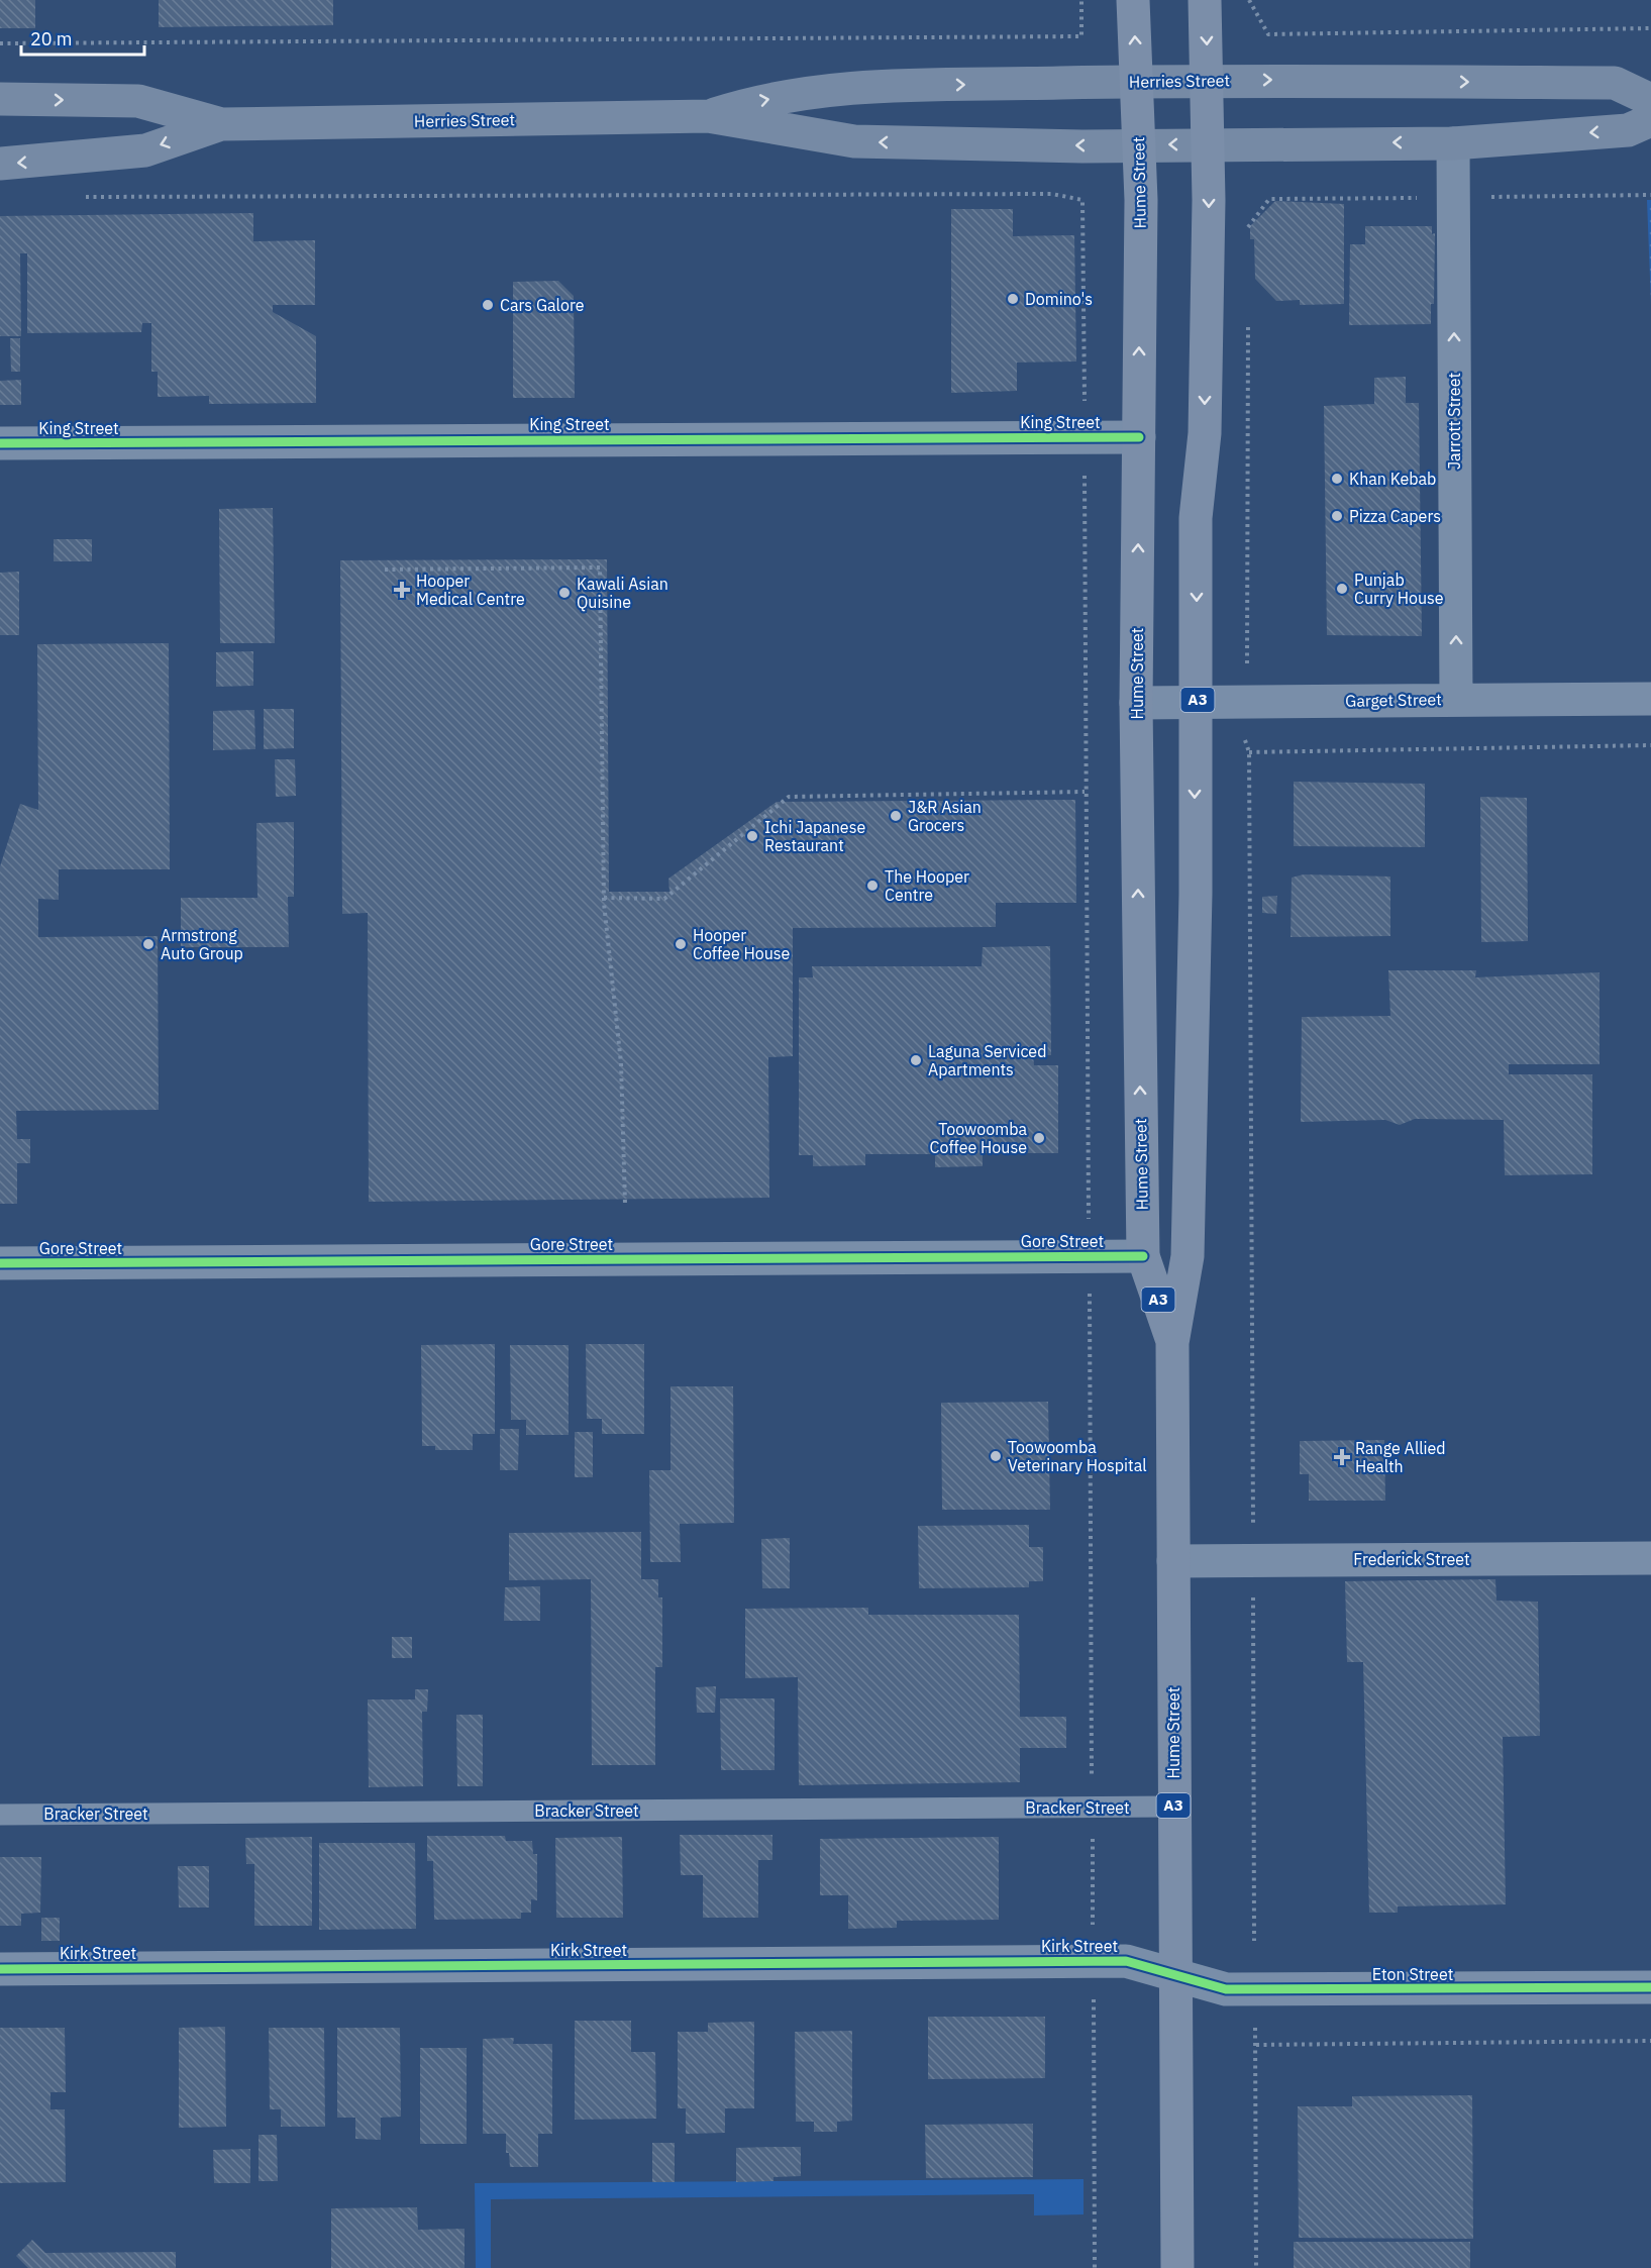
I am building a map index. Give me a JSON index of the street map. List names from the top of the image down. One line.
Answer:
{"streets":{"highway":["Hume Street","A3"],"main road":["Herries Street"],"street":["Jarrott Street","King Street","Garget Street","Gore Street","Frederick Street","Kirk Street","Eton Street"],"lane":["Bracker Street"]},"crossings":[["Herries Street","Hume Street"],["Herries Street","Jarrott Street"],["Hume Street","King Street"],["Hume Street","Garget Street"],["Hume Street","Gore Street"],["Hume Street","Frederick Street"],["Hume Street","Bracker Street"],["Hume Street","Kirk Street"],["Hume Street","Eton Street"],["Jarrott Street","Garget Street"],["Kirk Street","Eton Street"]],"one_way":["Jarrott Street"],"places":{"other":["Domino's","Cars Galore","Khan Kebab","Pizza Capers","Punjab Curry House","Kawali Asian Quisine","J&R Asian Grocers","Ichi Japanese Restaurant","The Hooper Centre","Armstrong Auto Group","Hooper Coffee House","Laguna Serviced Apartments","Toowoomba Coffee House","Toowoomba Veterinary Hospital"],"health":["Hooper Medical Centre","Range Allied Health"]},"scale_bar":"20 m"}
